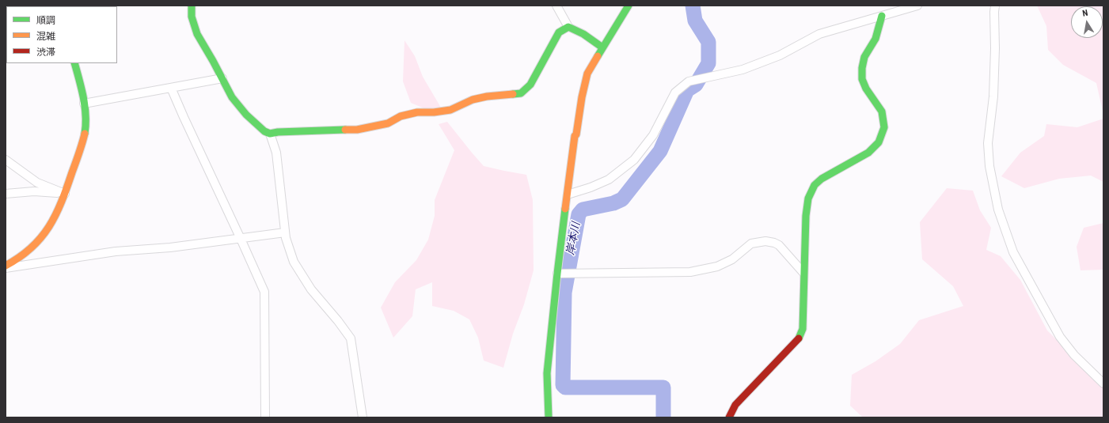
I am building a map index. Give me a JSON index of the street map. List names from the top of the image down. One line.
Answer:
{"water":["岸本川"],"legend":["順調","混雑","渋滞"],"north":"top"}
